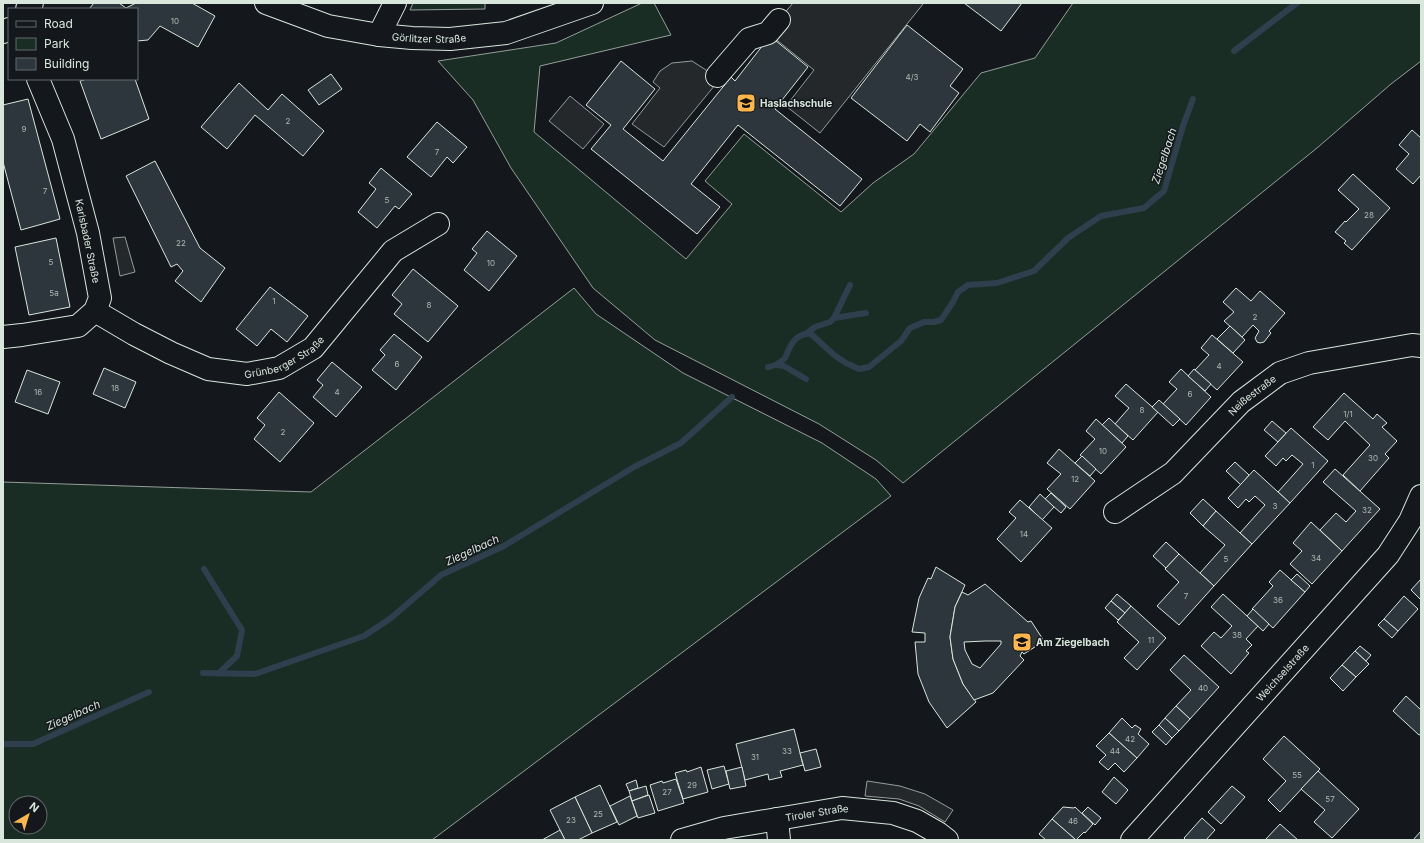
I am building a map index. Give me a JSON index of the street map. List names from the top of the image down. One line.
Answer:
{"streets":{"street":["Görlitzer Straße","Karlsbader Straße","Grünberger Straße","Neißestraße","Weichselstraße","Tiroler Straße"]},"crossings":[["Karlsbader Straße","Grünberger Straße"]],"water":["Ziegelbach"],"places":{"school or university":["Haslachschule","Am Ziegelbach"]},"house_numbers":["10","4/3","2","9","7","7","5","28","22","5","10","5a","1","8","2","6","4","18","16","4","6","8","1/1","2","10","30","1","12","3","32","14","34","5","7","36","38","11","40","42","33","44","31","55","29","27","57","25","23","46"],"legend":["Road","Park","Building"],"north":"top right"}
